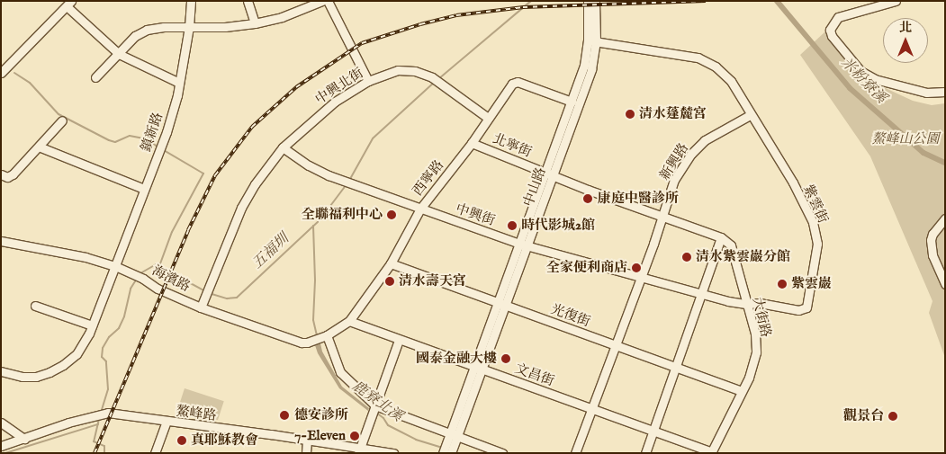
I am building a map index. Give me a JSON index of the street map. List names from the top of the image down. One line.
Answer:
{"streets":{"street":["中興北街","鎮新路","北寧街","新興路","西寧路","中山路","紫雲街","中興街","海濱路","光復街","大街路","文昌街","鰲峰路"]},"crossings":[["中興北街","西寧路"],["中興北街","中興街"],["中興北街","海濱路"],["鎮新路","海濱路"],["北寧街","新興路"],["北寧街","西寧路"],["北寧街","中山路"],["北寧街","大街路"],["新興路","紫雲街"],["新興路","中興街"],["新興路","光復街"],["新興路","文昌街"],["西寧路","中山路"],["西寧路","中興街"],["西寧路","海濱路"],["西寧路","光復街"],["西寧路","文昌街"],["中山路","中興街"],["中山路","光復街"],["中山路","文昌街"],["紫雲街","中興街"],["紫雲街","大街路"],["中興街","大街路"],["光復街","大街路"],["大街路","文昌街"]],"water":["米粉寮溪","五福圳","鹿寮北溪"],"parks":["鰲峰山公園"],"places":["清水蓬麓宮","康庭中醫診所","全聯福利中心","時代影城2館","清水紫雲巖分館","全家便利商店","清水壽天宮","紫雲巖","國泰金融大樓","德安診所","觀景台","7-Eleven","真耶穌教會"],"north":"top"}
